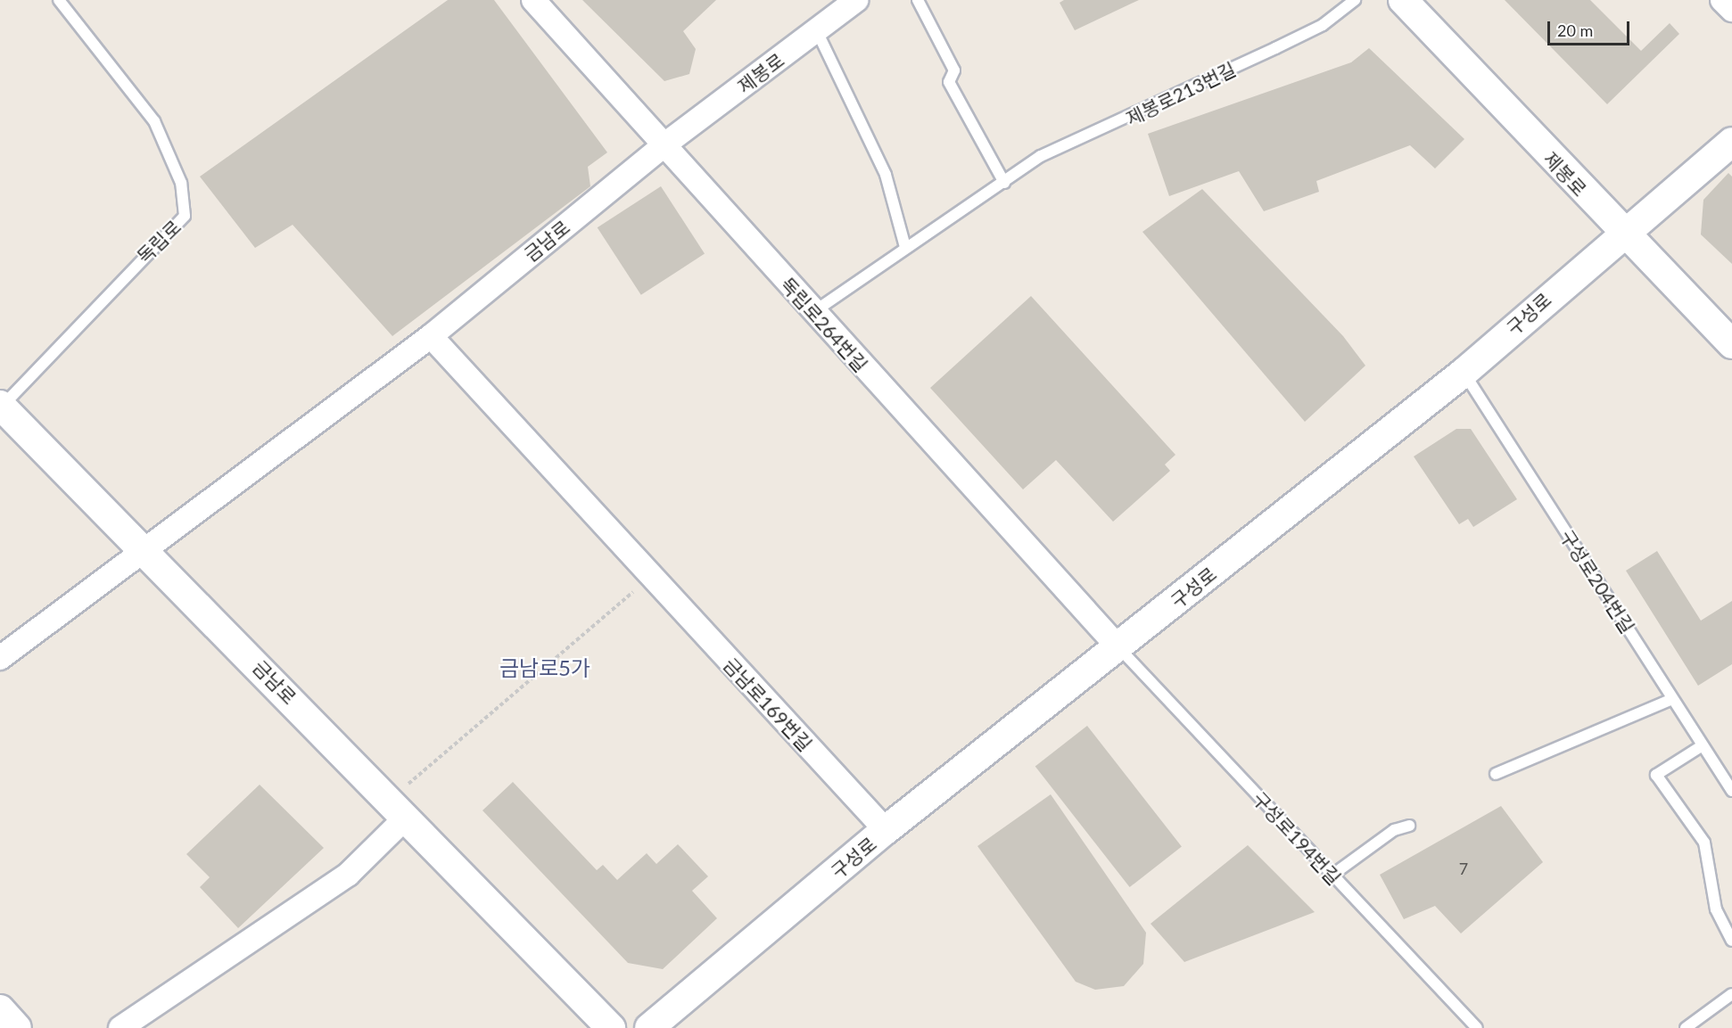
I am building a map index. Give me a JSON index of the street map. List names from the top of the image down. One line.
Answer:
{"streets":{"street":["제봉로","금남로","구성로","독립로264번길","금남로169번길"],"lane":["제봉로213번길","독립로","구성로204번길","구성로194번길"]},"crossings":[["제봉로","금남로"],["제봉로","구성로"],["제봉로","독립로264번길"],["제봉로213번길","독립로264번길"],["금남로","독립로"],["금남로","독립로264번길"],["구성로","독립로264번길"],["구성로","구성로204번길"],["구성로","금남로169번길"],["구성로","구성로194번길"],["독립로264번길","구성로194번길"]],"districts":["금남로5가"],"house_numbers":["7"],"scale_bar":"20 m"}
